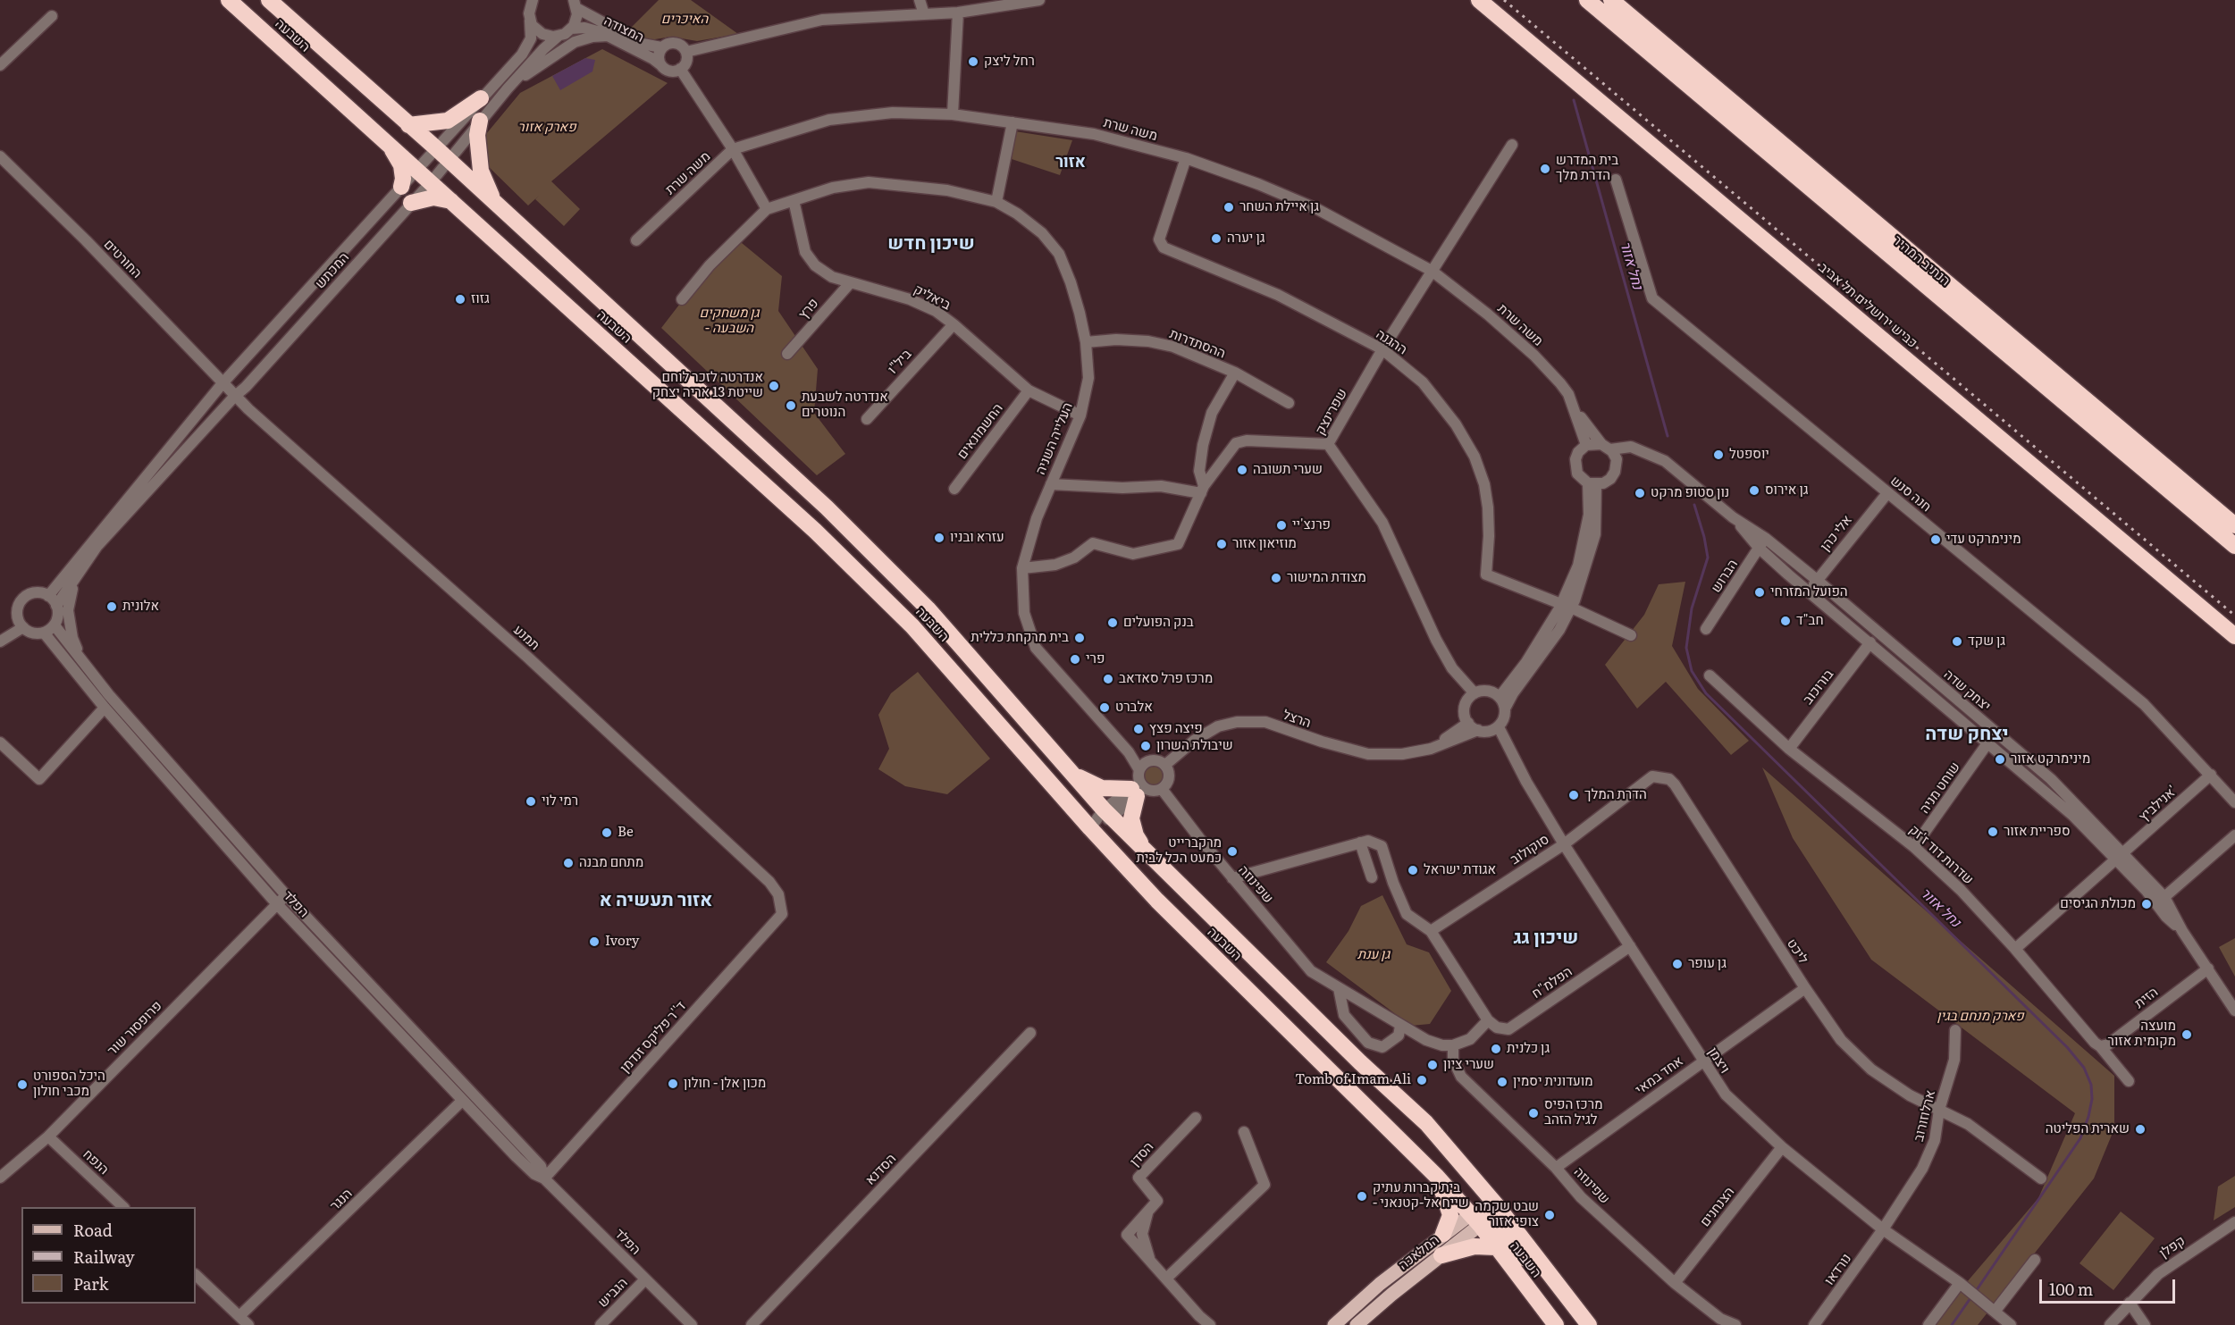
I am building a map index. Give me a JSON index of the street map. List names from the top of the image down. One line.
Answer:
{"streets":{"highway":["השבעה","הנתיב המהיר","כביש ירושלים תל אביב"],"main road":["המלאכה"],"street":["המצודה","משה שרת","החורטים","המכתש","ביאליק","פרץ","ההגנה","ההסתדרות","ביל\"ו","שפרינצק","החשמונאים","העלייה השניה","חנה סנש","אלי כהן","הברוש","תמנע","בורוכוב","יצחק שדה","הרצל","שוחט מניה","אנילביץ'","סוקולוב","שדרות דוד ז'זק","שפינוזה","הפלד","ליכט","הפלמ\"ח","הזית","פרופסור שור","ד''ר פליקס זנדמן","ויצמן","אחד במאי","ארלוזורוב","הסדן","הנפח","הסדנא","הנגר","הצנחנים","קפלן","נורדאו","הגביש"]},"crossings":[["השבעה","המכתש"],["השבעה","המלאכה"],["משה שרת","ההגנה"],["משה שרת","שפרינצק"],["משה שרת","יצחק שדה"],["החורטים","המכתש"],["המכתש","תמנע"],["המכתש","הפלד"],["ביאליק","פרץ"],["ביאליק","ביל\"ו"],["ביאליק","החשמונאים"],["ביאליק","העלייה השניה"],["ההגנה","שפרינצק"],["ההסתדרות","שפרינצק"],["ההסתדרות","העלייה השניה"],["שפרינצק","הרצל"],["שפרינצק","ויצמן"],["העלייה השניה","הרצל"],["העלייה השניה","שפינוזה"],["חנה סנש","אלי כהן"],["חנה סנש","אנילביץ'"],["אלי כהן","יצחק שדה"],["הברוש","יצחק שדה"],["תמנע","ד''ר פליקס זנדמן"],["בורוכוב","יצחק שדה"],["בורוכוב","שדרות דוד ז'זק"],["יצחק שדה","שוחט מניה"],["יצחק שדה","אנילביץ'"],["יצחק שדה","הזית"],["הרצל","שפינוזה"],["הרצל","ויצמן"],["שוחט מניה","שדרות דוד ז'זק"],["סוקולוב","ליכט"],["סוקולוב","ויצמן"],["שדרות דוד ז'זק","הזית"],["שפינוזה","אחד במאי"],["שפינוזה","הצנחנים"],["הפלד","פרופסור שור"],["הפלד","ד''ר פליקס זנדמן"],["הפלד","הנגר"],["הפלד","הגביש"],["ליכט","ויצמן"],["ליכט","אחד במאי"],["ליכט","ארלוזורוב"],["הפלמ\"ח","ויצמן"],["פרופסור שור","הנפח"],["ויצמן","אחד במאי"],["ויצמן","ארלוזורוב"],["ויצמן","הצנחנים"],["ויצמן","נורדאו"],["ארלוזורוב","נורדאו"]],"districts":["אזור","שיכון חדש","יצחק שדה","אזור תעשיה א","שיכון גג"],"water":["נחל אזור"],"parks":["האיכרים","פארק אזור","גן משחקים - השבעה","גן ענת","פארק מנחם בגין"],"places":["רחל ליצק","בית המדרש הדרת מלך","גן איילת השחר","גן יערה","גזוז","אנדרטה לזכר לוחם שייטת 13 אריה יצחק","אנדרטה לשבעת הנוטרים","יוספטל","שערי תשובה","גן אירוס","נון סטופ מרקט","פרנצ'יי","עזרא ובניו","מינימרקט עדי","מוזיאון אזור","מצודת המישור","הפועל המזרחי","אלונית","חב\"ד","בנק הפועלים","בית מרקחת כללית","גן שקד","פרי","מרכז פרל סאדאב","אלברט","פיצה פצץ","שיבולת השרון","מינימרקט אזור","הדרת המלך","רמי לוי","ספריית אזור","Be","מרקברייט כמעט הכל לבית","מתחם מבנה","אגודת ישראל","מכולת הגיסים","Ivory","גן עופר","מועצה מקומית אזור","גן כלנית","שערי ציון","Tomb of Imam Ali","מועדונית יסמין","מכון אלן - חולון","היכל הספורט מכבי חולון","מרכז הפיס לגיל הזהב","שארית הפליטה","בית קברות עתיק - שייח אל-קטנאני","שבט שקמה צופי אזור"],"legend":["Road","Railway","Park"],"scale_bar":"100 m"}
